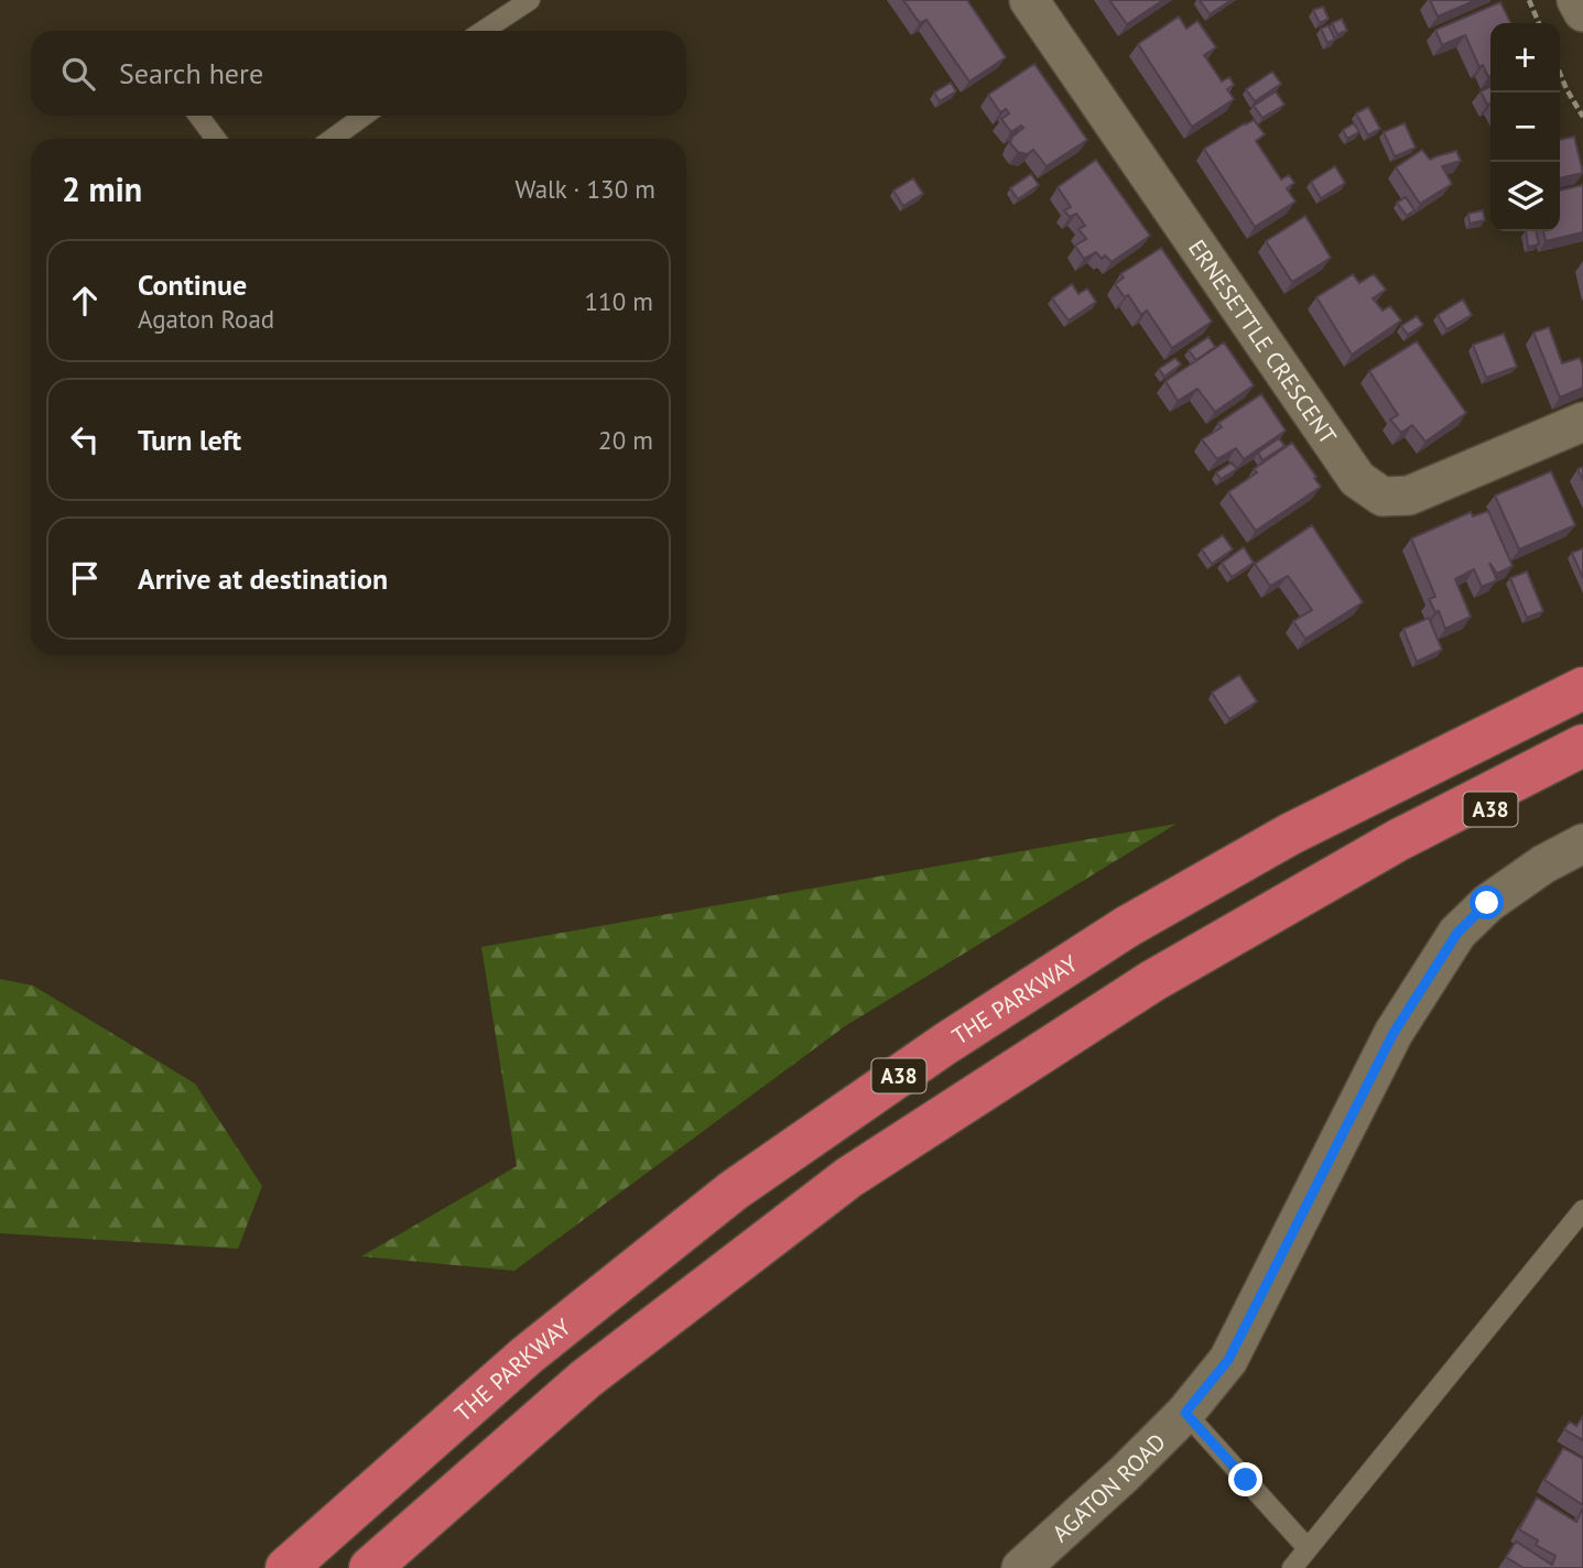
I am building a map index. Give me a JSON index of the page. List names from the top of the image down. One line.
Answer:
{"streets":{"highway":["A38","THE PARKWAY"],"street":["ERNESETTLE CRESCENT","AGATON ROAD"]},"page":{"map_buttons":["+","−"],"search":"Search here","heading":["2 min","Walk · 130 m"],"list":[["Continue","Agaton Road","110 m"],["Turn left","20 m"],"Arrive at destination"]}}
